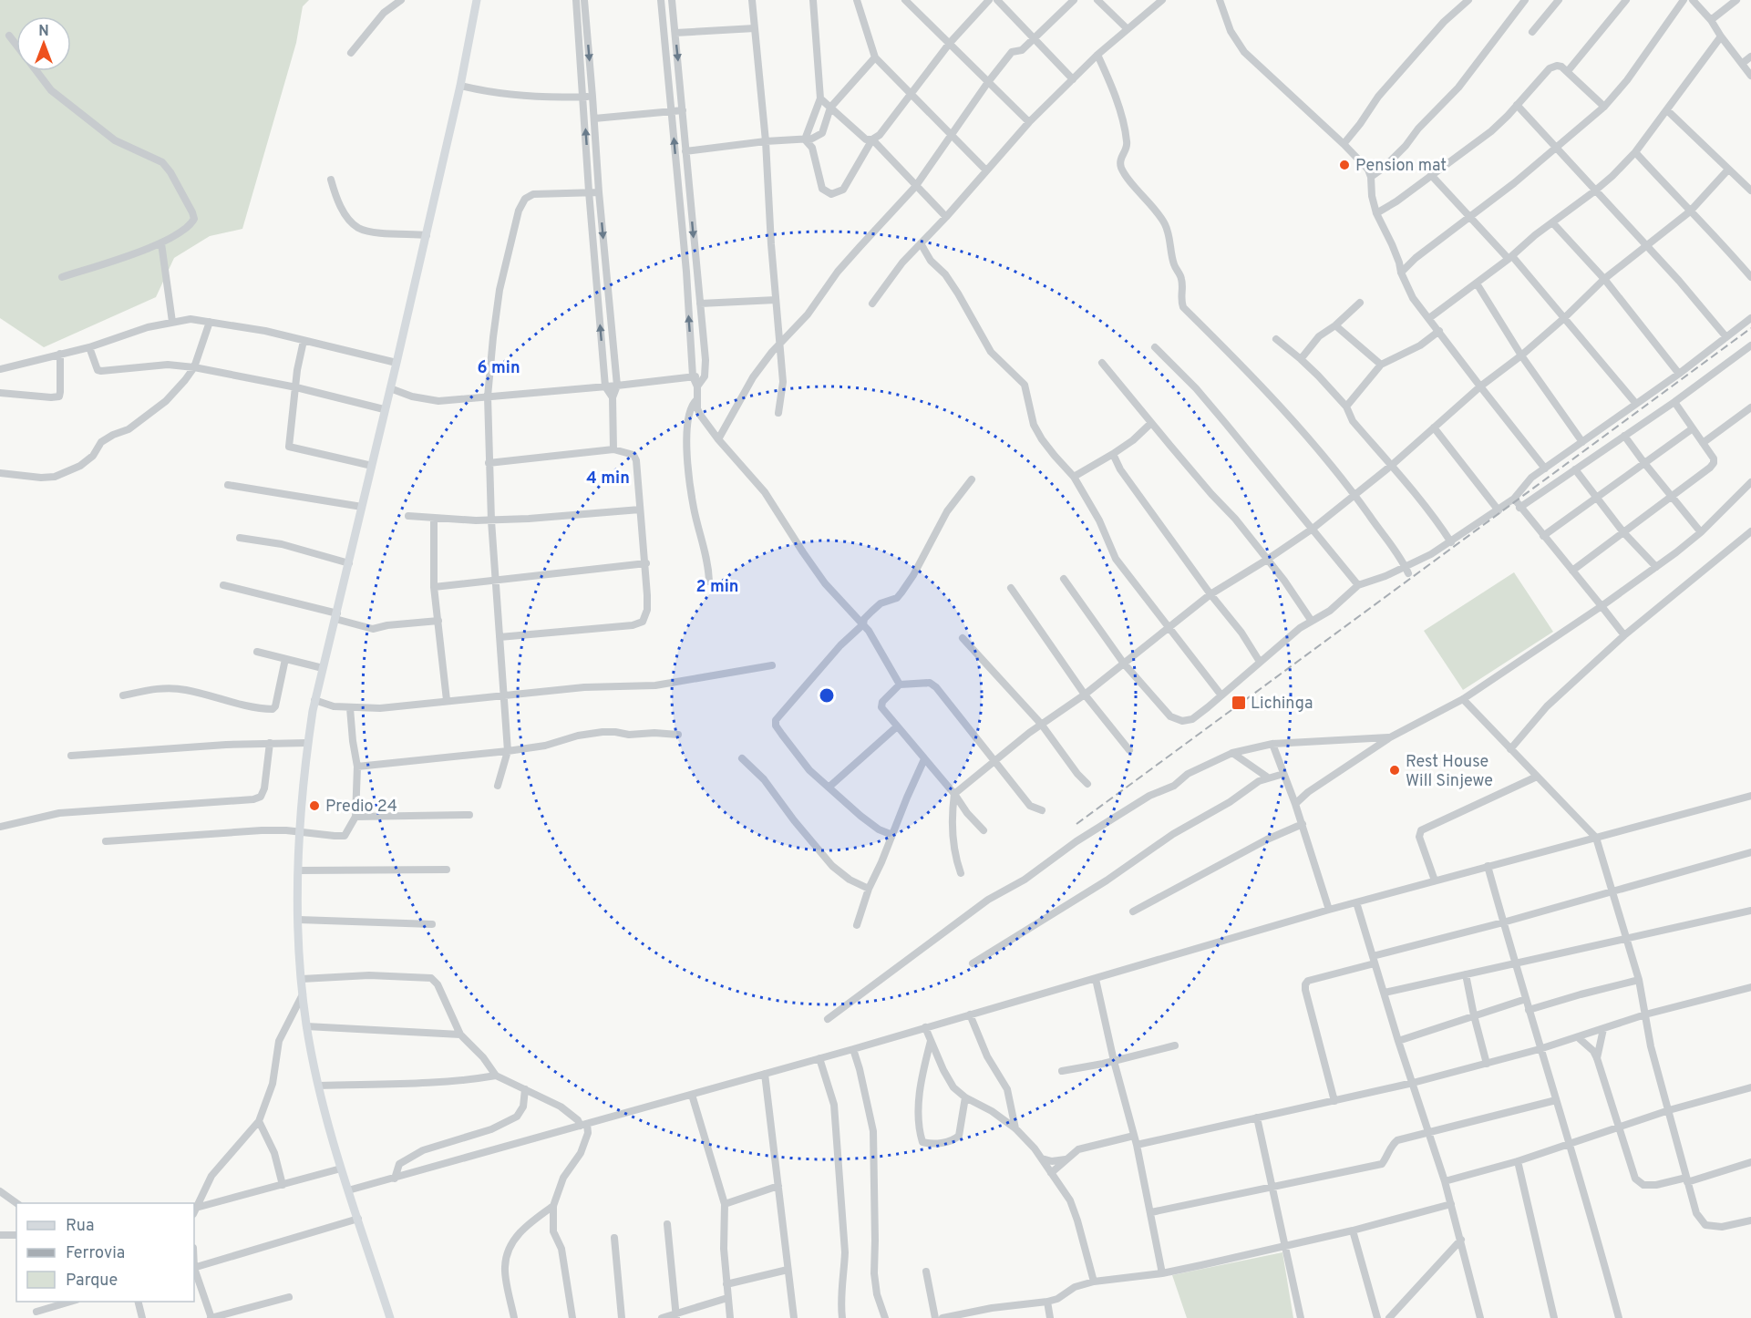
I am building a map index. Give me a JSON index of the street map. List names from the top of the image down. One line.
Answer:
{"places":{"other":["Pension mat","Rest House Will Sinjewe","Predio 24"],"transit":["Lichinga"]},"legend":["Rua","Ferrovia","Parque"],"north":"top","rings":["6 min","4 min","2 min"]}
